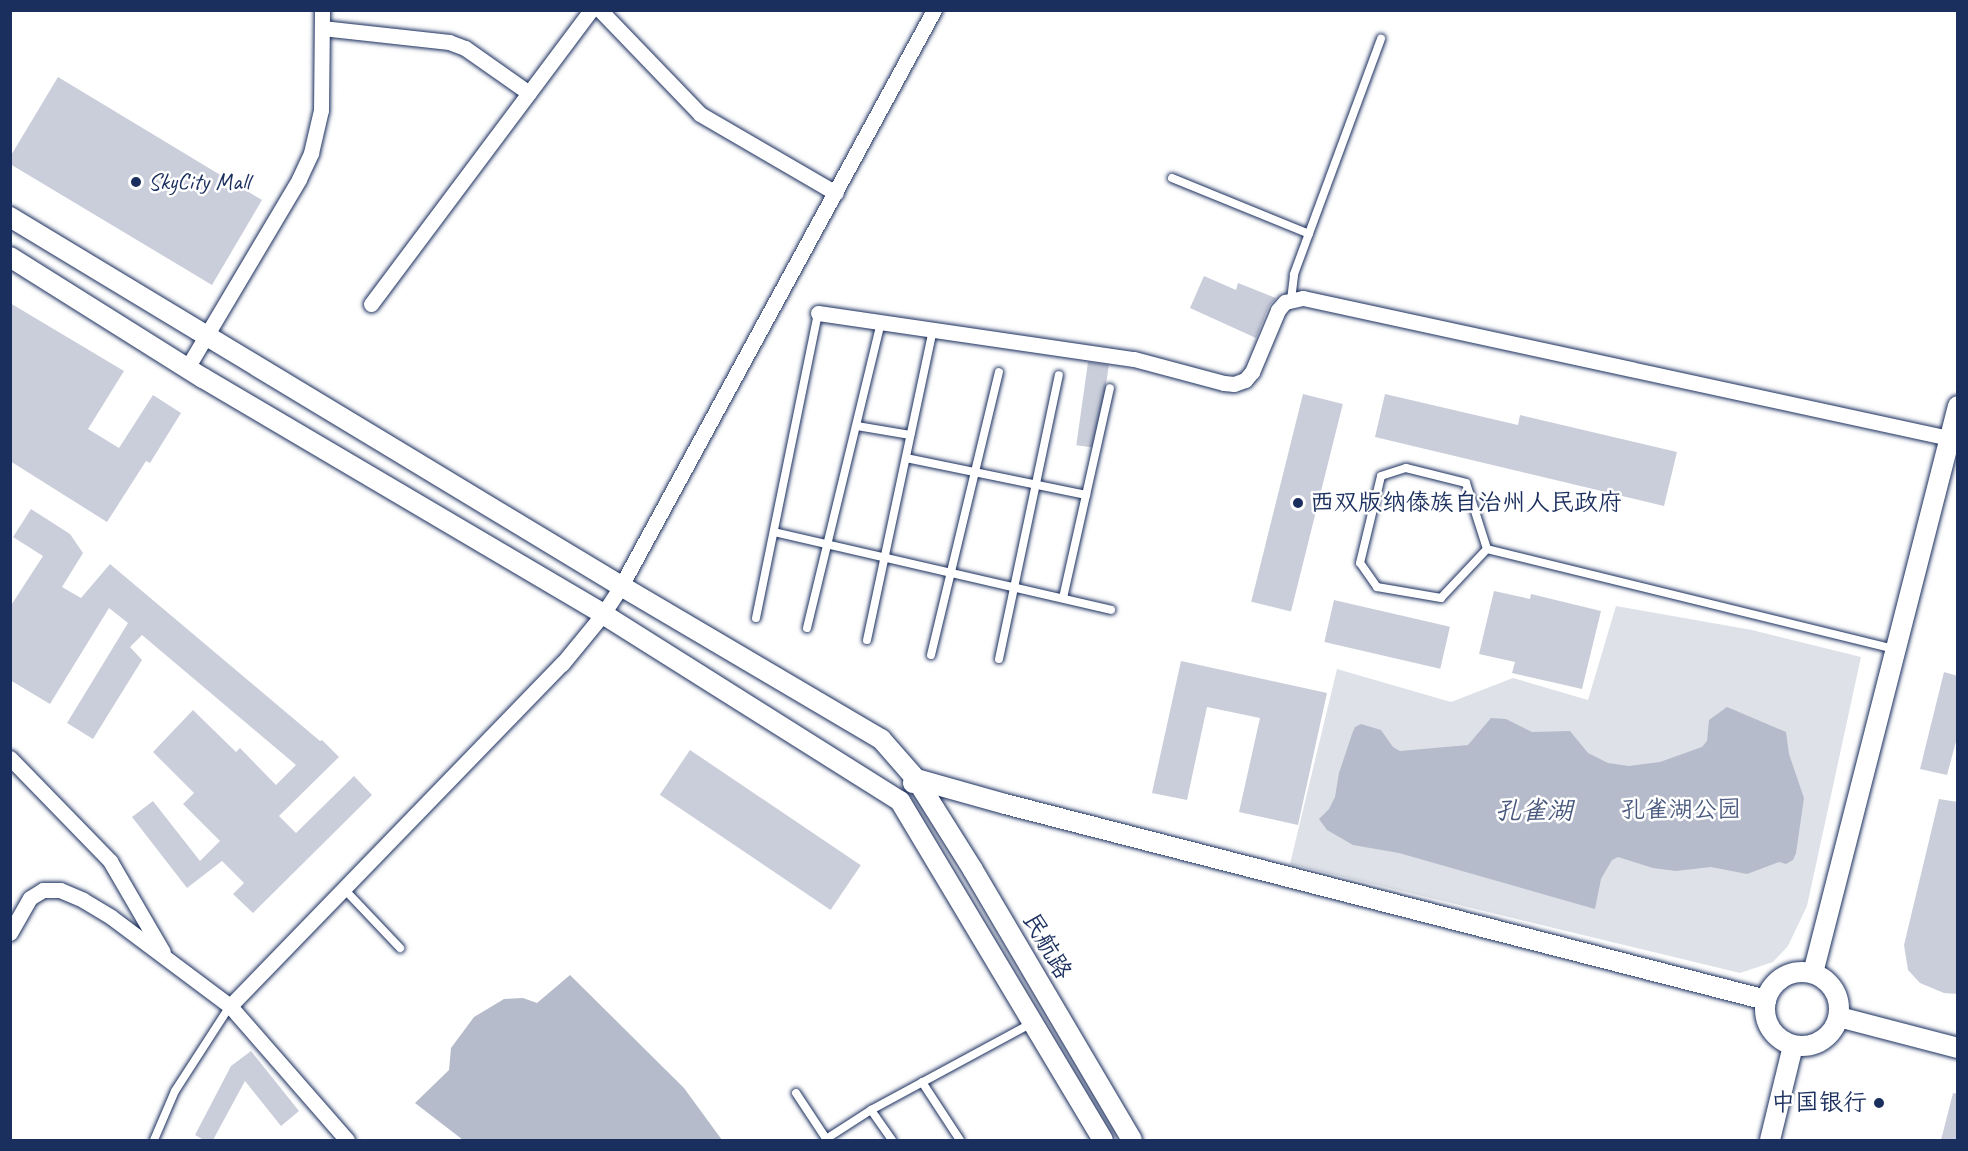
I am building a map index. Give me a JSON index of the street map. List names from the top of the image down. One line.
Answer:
{"streets":{"main road":["民航路"]},"water":["孔雀湖"],"parks":["孔雀湖公园"],"places":["SkyCity Mall","西双版纳傣族自治州人民政府","中国银行"]}
